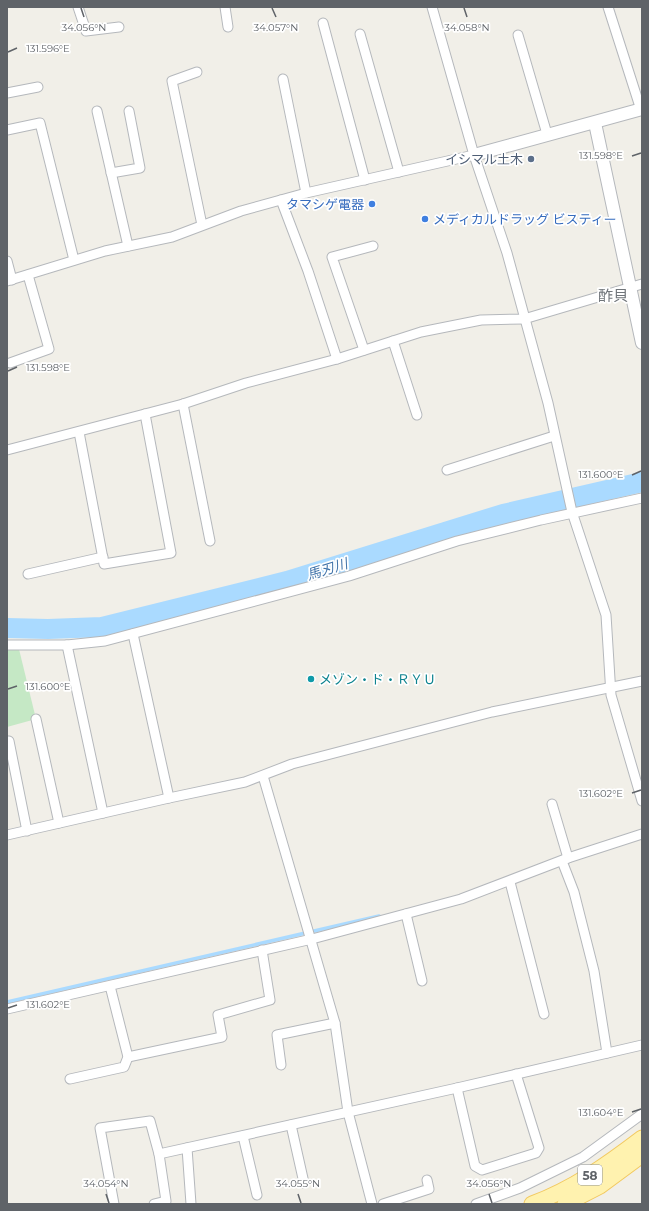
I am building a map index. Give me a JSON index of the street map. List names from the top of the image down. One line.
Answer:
{"streets":{"main road":["58"]},"districts":["酢貝"],"water":["馬刃川"],"places":["イシマル土木","タマシゲ電器","メディカルドラッグ ビスティー","メゾン・ド・ＲＹＵ"],"coordinates":["34.058°N","34.056°N","34.057°N","131.596°E","131.598°E","131.600°E","131.602°E","131.604°E","34.054°N","34.055°N"]}
